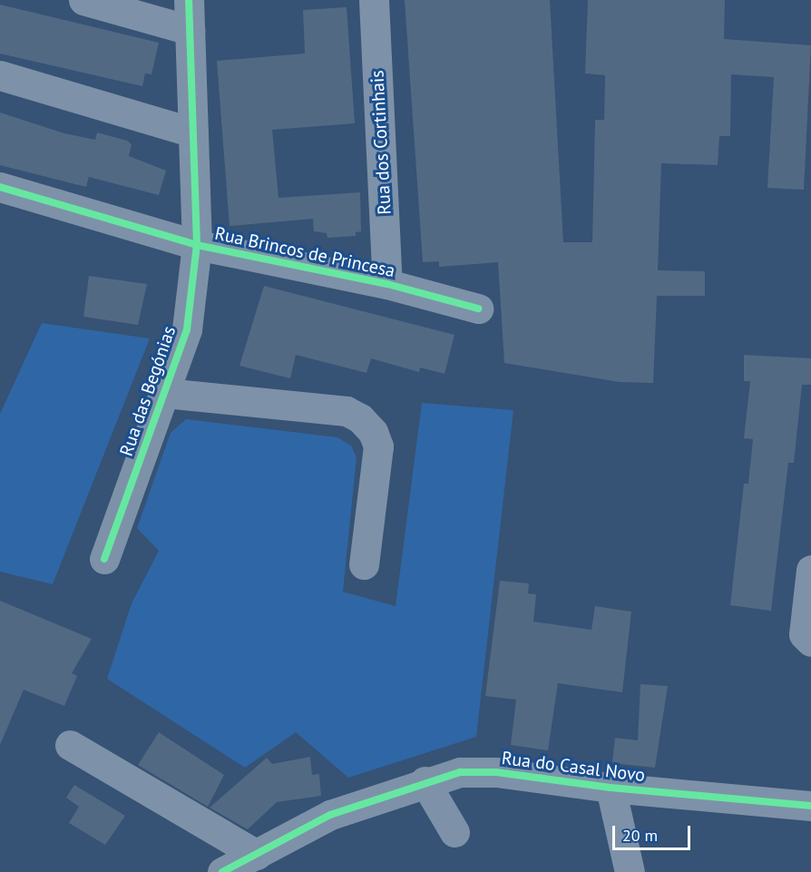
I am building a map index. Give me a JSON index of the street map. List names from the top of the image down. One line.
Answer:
{"streets":{"street":["Rua dos Cortinhais","Rua Brincos de Princesa","Rua das Begónias","Rua do Casal Novo"]},"crossings":[["Rua dos Cortinhais","Rua Brincos de Princesa"],["Rua Brincos de Princesa","Rua das Begónias"]],"scale_bar":"20 m"}
